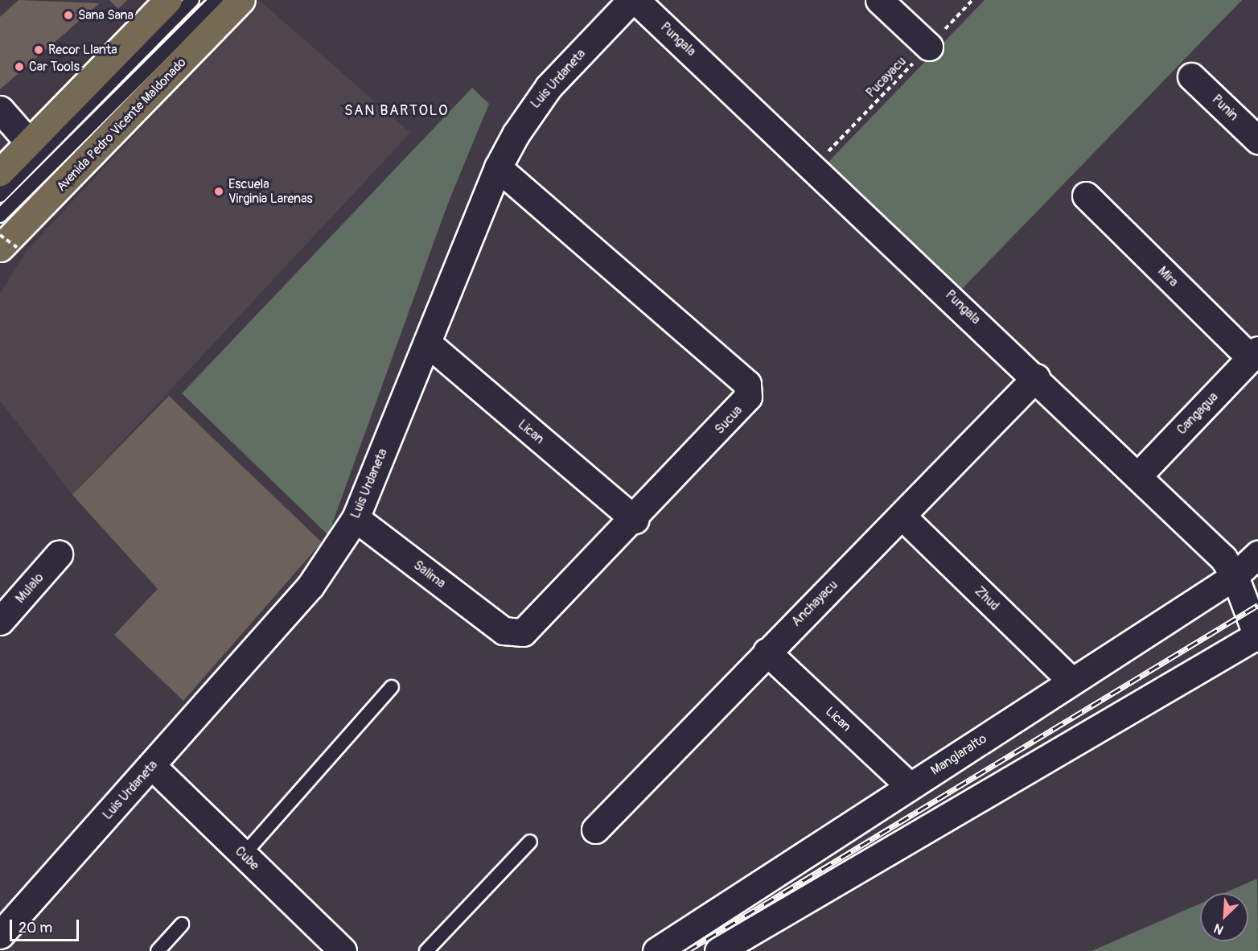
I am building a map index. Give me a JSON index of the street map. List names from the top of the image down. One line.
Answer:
{"streets":{"main road":["Avenida Pedro Vicente Maldonado"],"street":["Pungala","Luis Urdaneta","Punin","Mira","Cangagua","Sucua","Lican","Salima","Mulalo","Zhud","Anchayacu","Manglaralto","Cube"],"path":["Pucayacu"]},"crossings":[["Pungala","Pucayacu"],["Pungala","Cangagua"],["Pungala","Anchayacu"],["Pungala","Manglaralto"],["Luis Urdaneta","Sucua"],["Luis Urdaneta","Lican"],["Luis Urdaneta","Salima"],["Luis Urdaneta","Cube"],["Mira","Cangagua"],["Sucua","Lican"],["Sucua","Salima"],["Lican","Anchayacu"],["Lican","Manglaralto"],["Zhud","Anchayacu"],["Zhud","Manglaralto"]],"districts":["SAN BARTOLO"],"places":["Sana Sana","Recor Llanta","Car Tools","Escuela Virginia Larenas"],"scale_bar":"20 m","north":"bottom left"}
